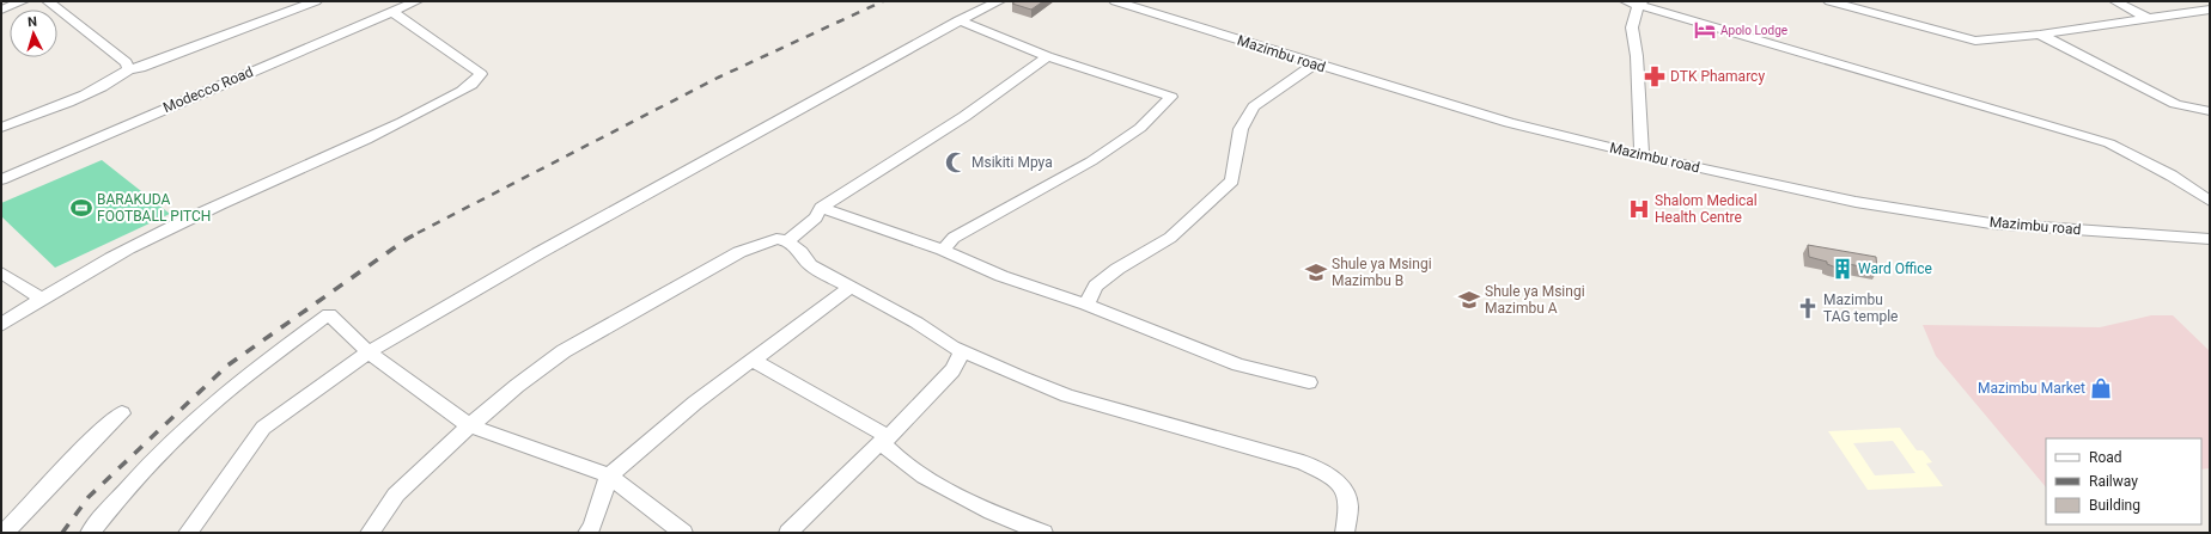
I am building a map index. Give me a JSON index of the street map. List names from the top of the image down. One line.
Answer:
{"streets":{"street":["Mazimbu road","Modecco Road"]},"places":{"hotel":["Apolo Lodge"],"pharmacy":["DTK Phamarcy"],"mosque":["Msikiti Mpya"],"sports":["BARAKUDA FOOTBALL PITCH"],"hospital":["Shalom Medical Health Centre"],"building":["Ward Office"],"school or university":["Shule ya Msingi Mazimbu B","Shule ya Msingi Mazimbu A"],"church":["Mazimbu TAG temple"],"shop":["Mazimbu Market"]},"legend":["Road","Railway","Building"],"north":"top"}
